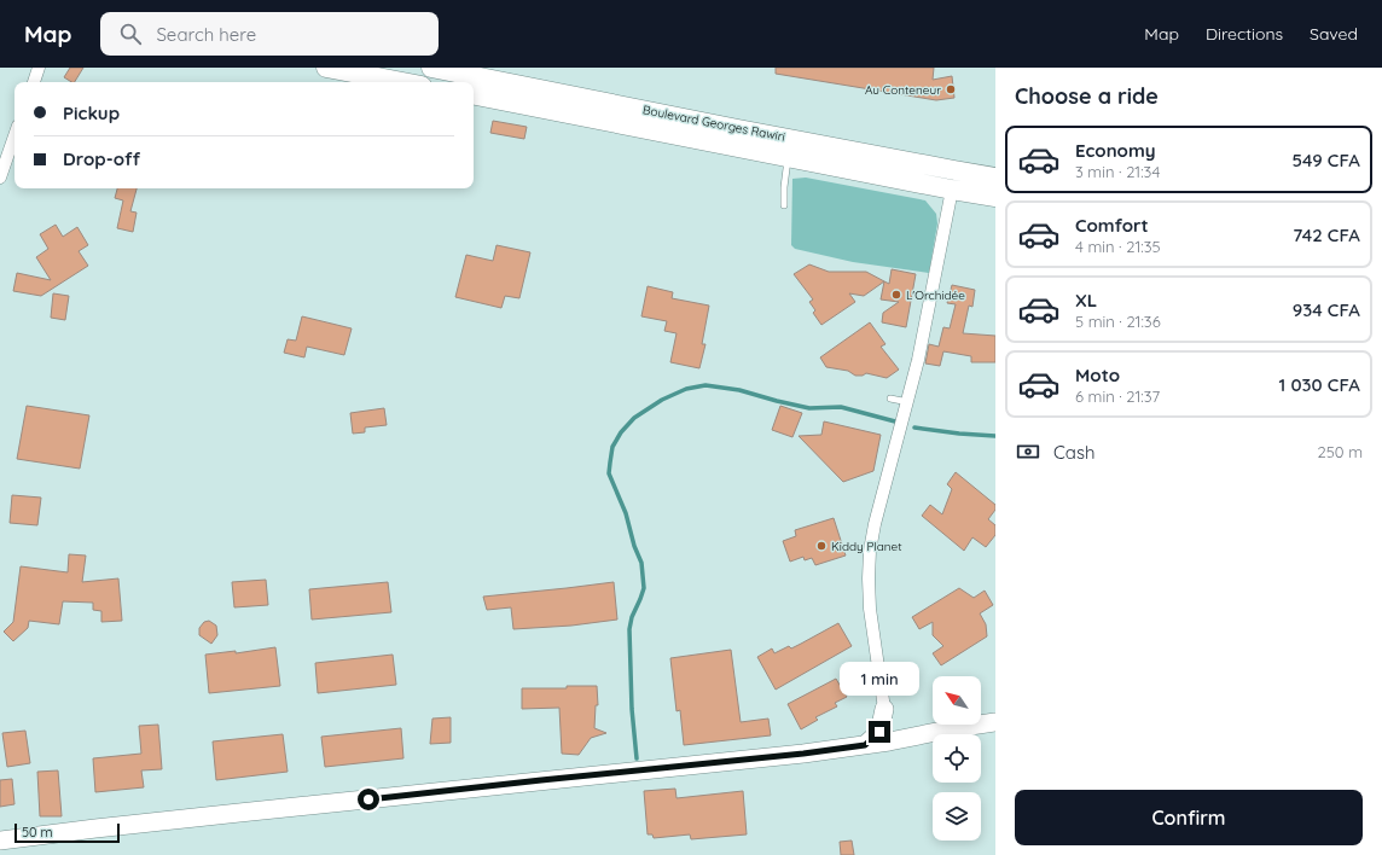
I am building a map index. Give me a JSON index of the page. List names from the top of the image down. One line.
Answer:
{"streets":{"main road":["Boulevard Georges Rawiri"]},"places":["Au Conteneur","L'Orchidée","Kiddy Planet"],"scale_bar":"50 m","north":"top left","page":{"header":"Map","search":"Search here","nav":["Map","Directions","Saved"],"heading":"Choose a ride","banner":["Pickup","Drop-off"],"list":[{"name":"Economy","note":"3 min · 21:34","value":"549 CFA"},{"name":"Comfort","note":"4 min · 21:35","value":"742 CFA"},{"name":"XL","note":"5 min · 21:36","value":"934 CFA"},{"name":"Moto","note":"6 min · 21:37","value":"1 030 CFA"}],"pay":["Cash","250 m"],"bubble":"1 min","buttons":"Confirm","scale":"50 m"}}
